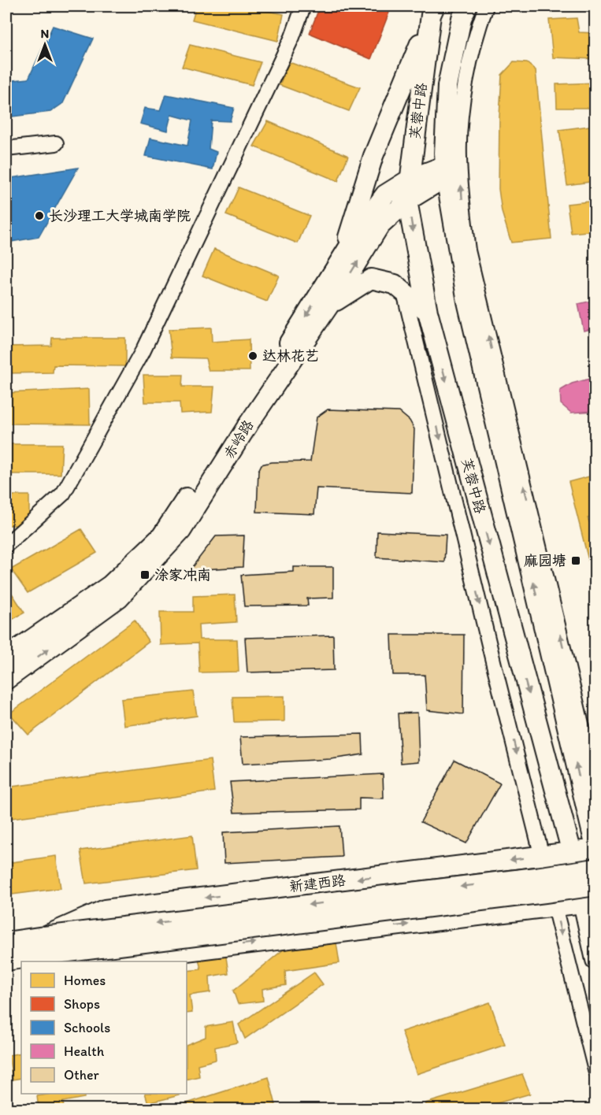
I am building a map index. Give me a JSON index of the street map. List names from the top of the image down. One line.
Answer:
{"streets":{"main road":["芙蓉中路","赤岭路","新建西路"]},"crossings":[["芙蓉中路","赤岭路"],["芙蓉中路","新建西路"]],"places":{"other":["长沙理工大学城南学院","达林花艺"],"transit":["麻园塘","涂家冲南"]},"legend":["Homes","Shops","Schools","Health","Other"],"north":"top"}
